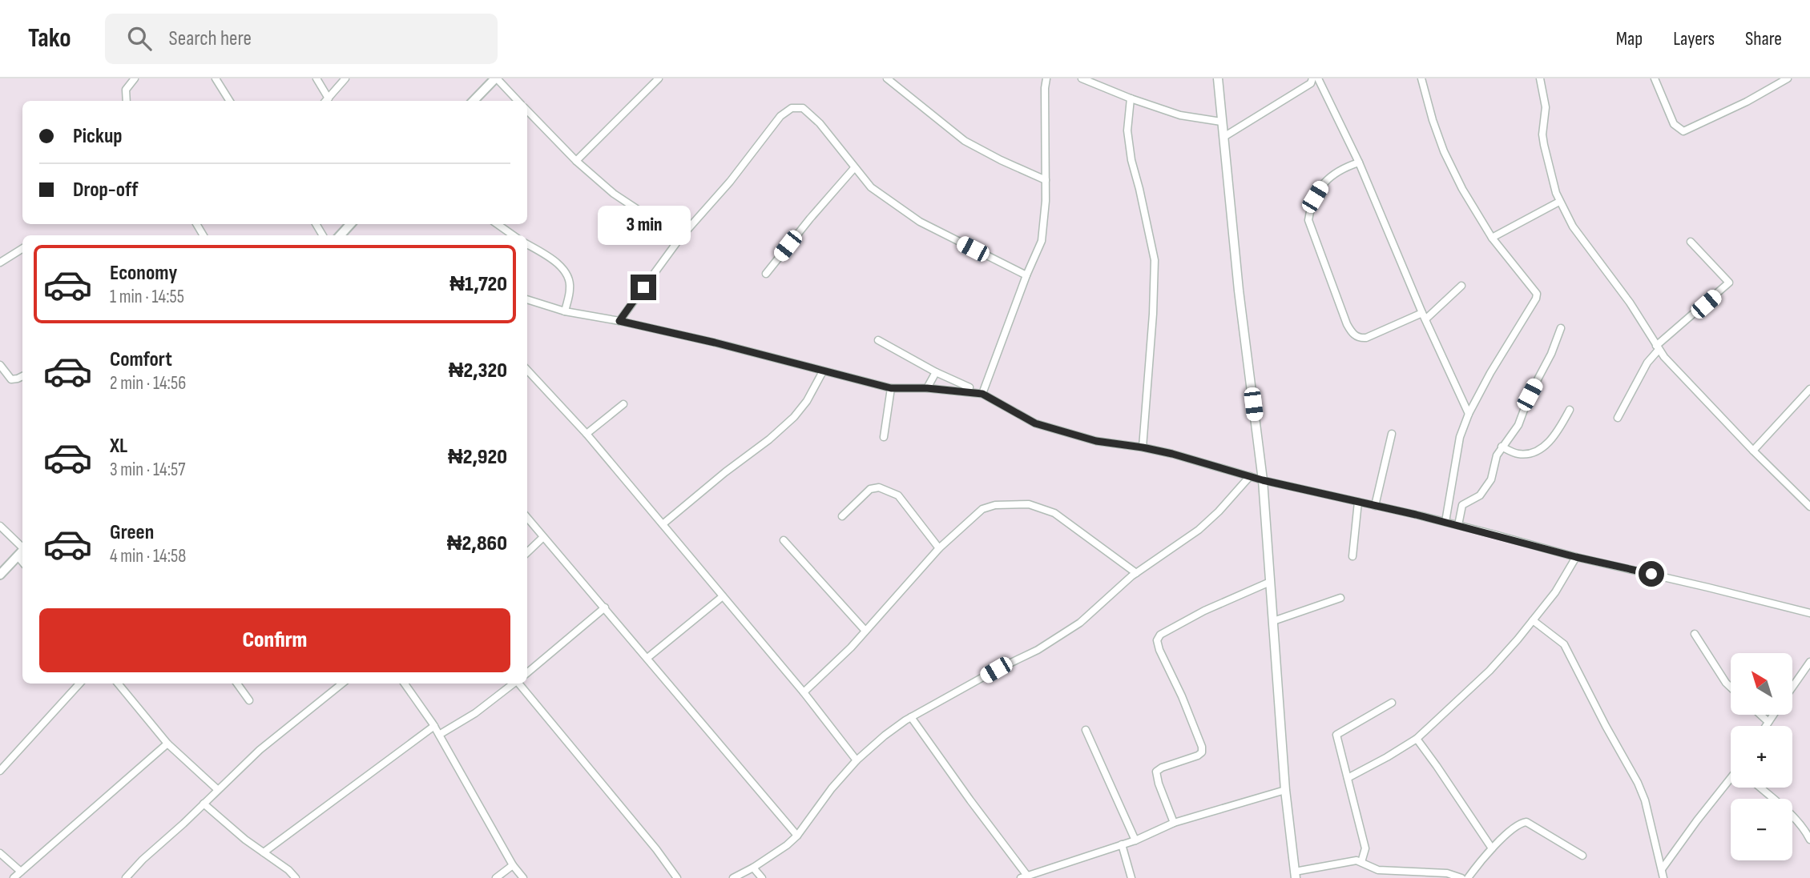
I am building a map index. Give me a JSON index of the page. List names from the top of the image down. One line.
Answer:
{"north":"top left","page":{"header":"Tako","search":"Search here","nav":["Map","Layers","Share"],"banner":["Pickup","Drop-off"],"bubble":"3 min","list":[{"name":"Economy","note":"1 min · 14:55","value":"₦1,720"},{"name":"Comfort","note":"2 min · 14:56","value":"₦2,320"},{"name":"XL","note":"3 min · 14:57","value":"₦2,920"},{"name":"Green","note":"4 min · 14:58","value":"₦2,860"}],"buttons":"Confirm","map_buttons":["+","−"]}}
